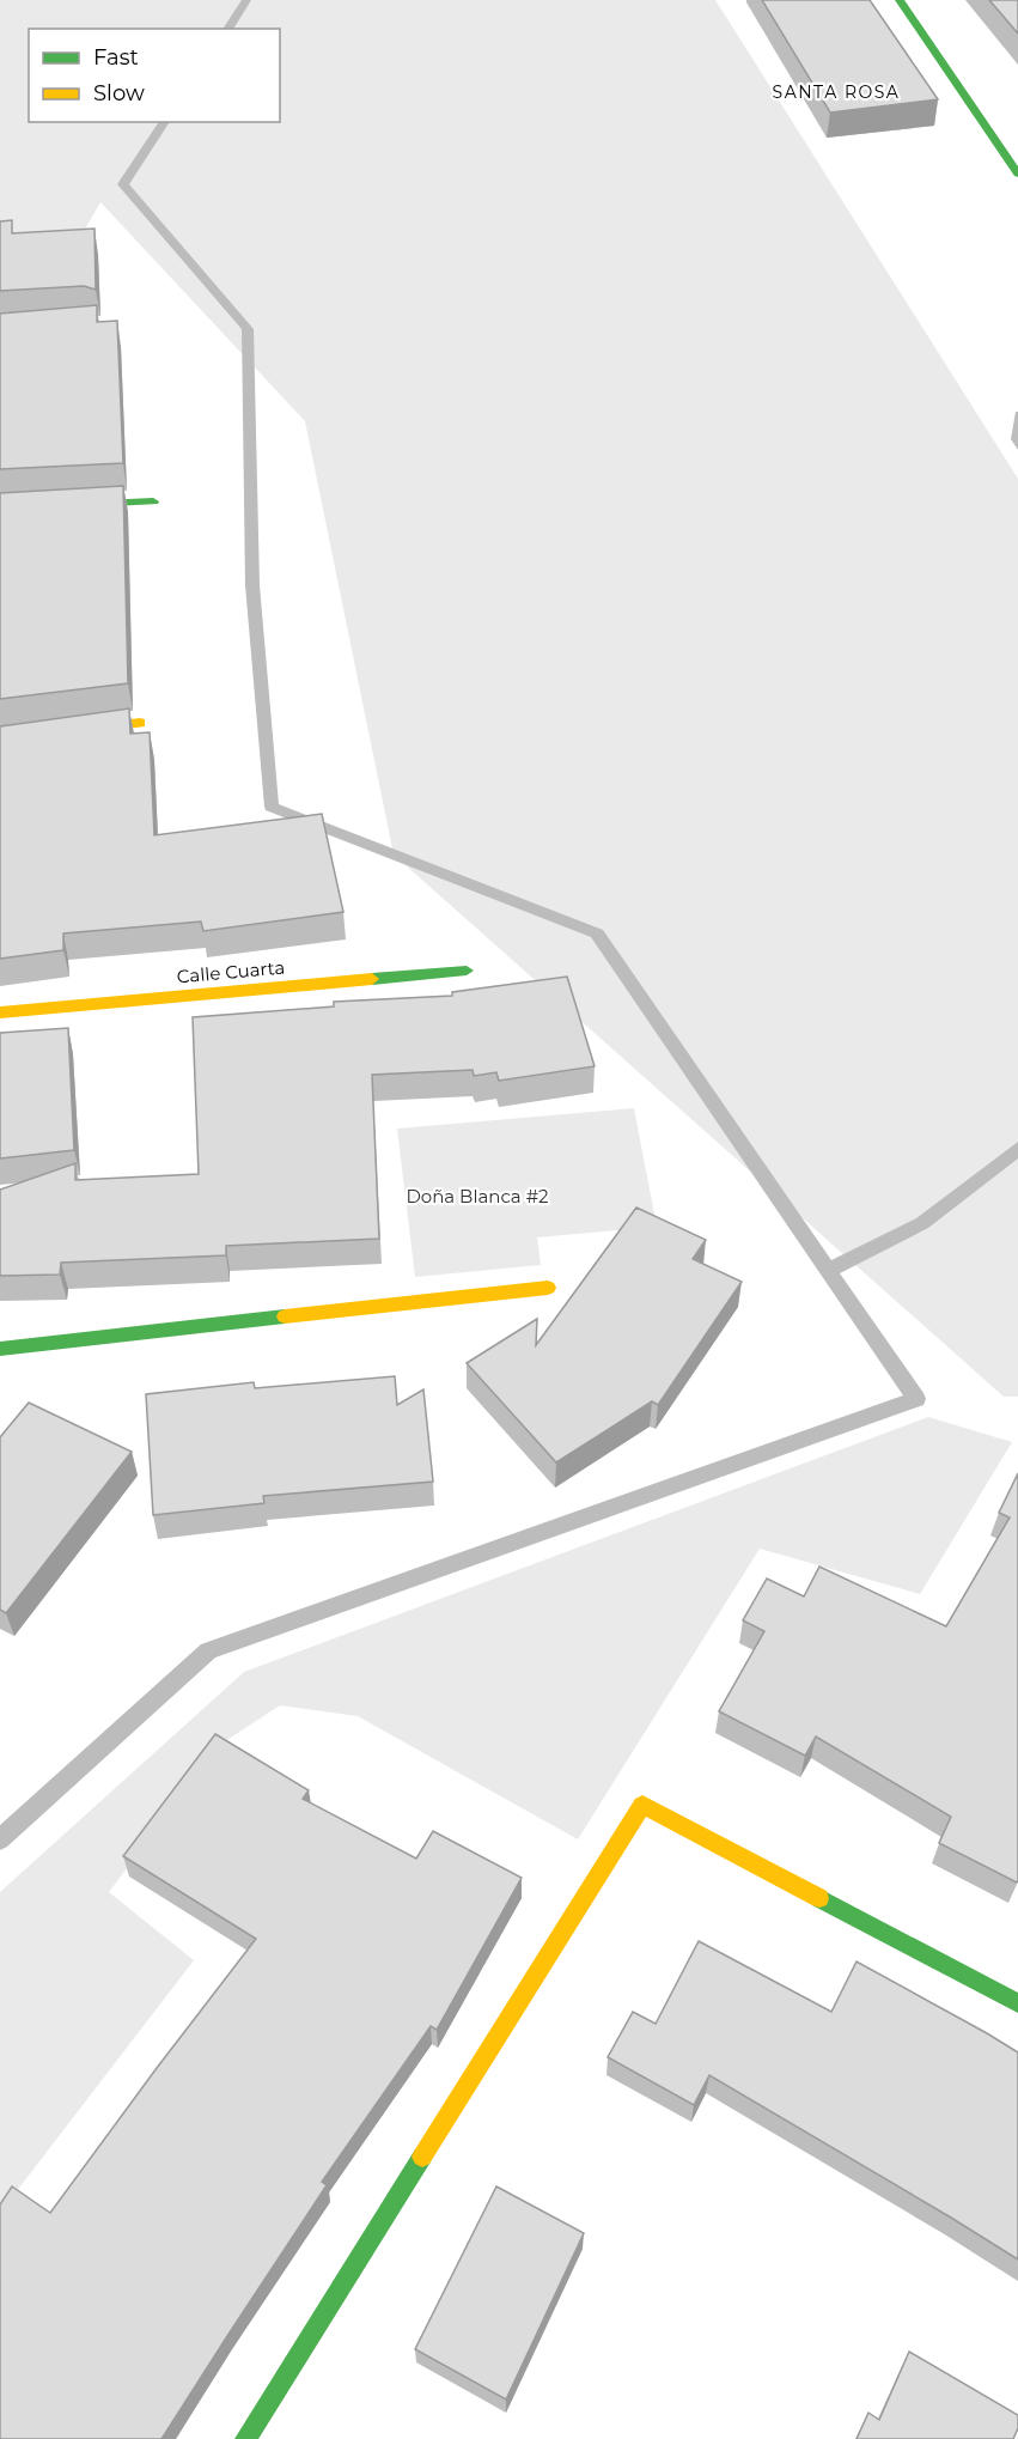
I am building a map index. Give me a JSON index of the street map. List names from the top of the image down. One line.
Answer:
{"streets":{"street":["Calle Cuarta"]},"districts":["SANTA ROSA"],"parks":["Doña Blanca #2"],"legend":["Fast","Slow"]}
